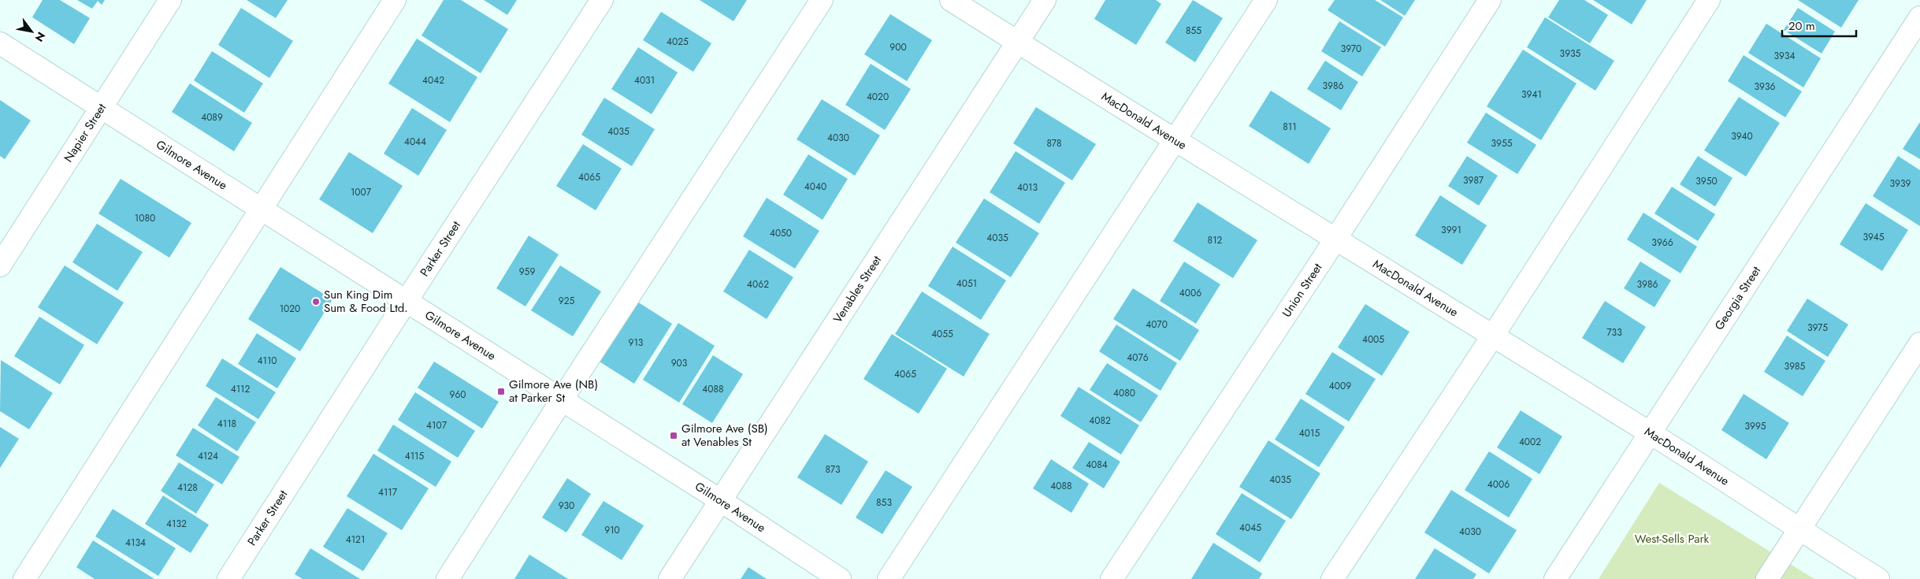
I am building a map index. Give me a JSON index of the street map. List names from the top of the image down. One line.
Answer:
{"streets":{"street":["MacDonald Avenue","Napier Street","Gilmore Avenue","Parker Street","Venables Street","Union Street","Georgia Street"]},"crossings":[["MacDonald Avenue","Venables Street"],["MacDonald Avenue","Union Street"],["MacDonald Avenue","Georgia Street"],["Napier Street","Gilmore Avenue"],["Gilmore Avenue","Parker Street"],["Gilmore Avenue","Venables Street"]],"parks":["West-Sells Park"],"places":{"other":["Sun King Dim Sum & Food Ltd."],"transit":["Gilmore Ave (NB) at Parker St","Gilmore Ave (SB) at Venables St"]},"house_numbers":["855","4025","900","3970","3935","3934","4042","4031","3986","3936","3941","4020","4089","811","4035","3940","4030","4044","878","3955","4065","3987","3950","3939","4040","4013","1007","1080","3991","4050","3945","4035","812","3966","959","4051","4062","3986","4006","925","1020","4070","3975","733","4055","4005","913","4076","4110","903","3985","4065","4009","4112","4088","4080","960","4082","4118","4107","3995","4015","4002","4124","4115","4084","873","4035","4006","4088","4128","4117","853","930","4132","4045","910","4030","4121","4134"],"scale_bar":"20 m","north":"bottom right"}
